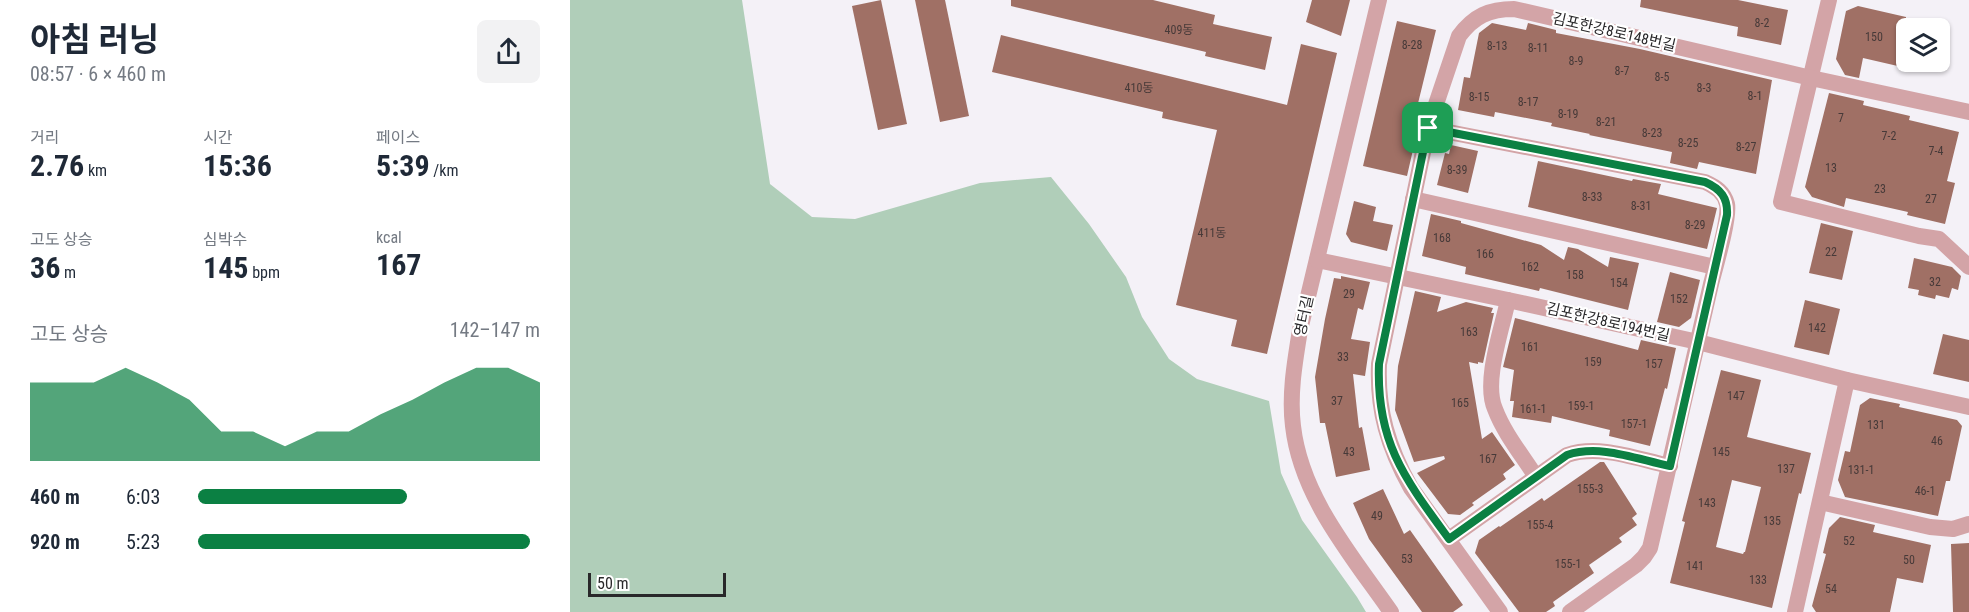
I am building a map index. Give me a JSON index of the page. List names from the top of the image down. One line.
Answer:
{"streets":{"street":["김포한강8로148번길","영터길","김포한강8로194번길"]},"crossings":[["김포한강8로148번길","김포한강8로194번길"],["영터길","김포한강8로194번길"]],"house_numbers":["8-2","409동","150","8-28","8-13","8-11","8-9","8-7","8-5","410동","8-3","8-1","8-15","8-17","8-19","7","8-21","8-23","7-2","8-25","8-27","7-4","13","8-39","23","8-33","27","8-31","8-29","411동","168","22","166","162","158","32","154","29","152","142","163","161","33","159","157","147","37","165","159-1","161-1","157-1","131","46","43","145","167","137","131-1","155-3","46-1","143","49","135","155-4","52","53","50","155-1","141","133","54"],"scale_bar":"50 m","page":{"heading":["아침 러닝","08:57 · 6 × 460 m"],"stats":[["거리","2.76 km"],["시간","15:36"],["페이스","5:39 /km"],["고도 상승","36 m"],["심박수","145 bpm"],["kcal","167"]],"chart":["고도 상승","142–147 m"],"list":[{"name":"460 m","note":"6:03"},{"name":"920 m","note":"5:23"}],"scale":"50 m"}}
